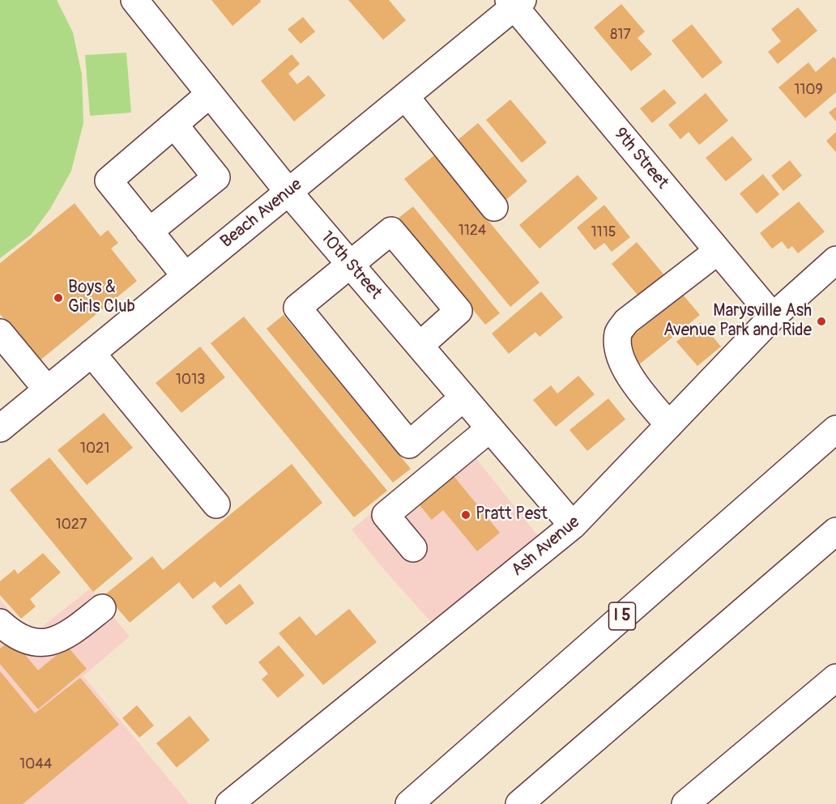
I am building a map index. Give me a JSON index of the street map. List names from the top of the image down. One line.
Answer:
{"streets":{"main road":["9th Street","Beach Avenue","10th Street","Ash Avenue","I 5"]},"crossings":[["9th Street","Beach Avenue"],["9th Street","Ash Avenue"],["Beach Avenue","10th Street"],["10th Street","Ash Avenue"]],"places":["Boys & Girls Club","Marysville Ash Avenue Park and Ride","Pratt Pest"],"house_numbers":["817","1109","1124","1115","1013","1021","1027","1044"]}
